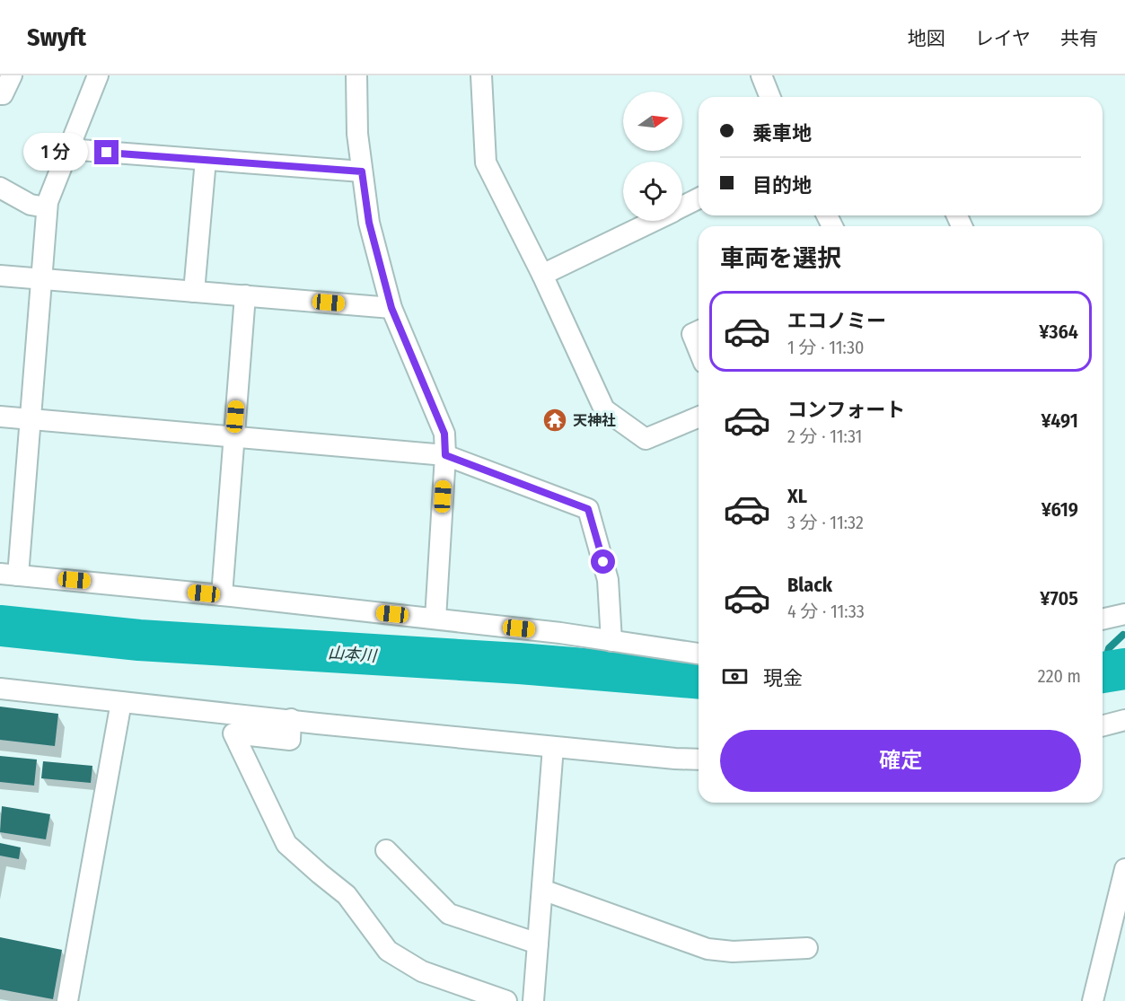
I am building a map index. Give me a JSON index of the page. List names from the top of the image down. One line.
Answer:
{"water":["山本川"],"places":{"temple":["天神社"]},"north":"right","page":{"header":"Swyft","nav":["地図","レイヤ","共有"],"banner":["乗車地","目的地"],"bubble":"1 分","heading":"車両を選択","list":[{"name":"エコノミー","note":"1 分 · 11:30","value":"¥364"},{"name":"コンフォート","note":"2 分 · 11:31","value":"¥491"},{"name":"XL","note":"3 分 · 11:32","value":"¥619"},{"name":"Black","note":"4 分 · 11:33","value":"¥705"}],"pay":["現金","220 m"],"buttons":"確定"}}
